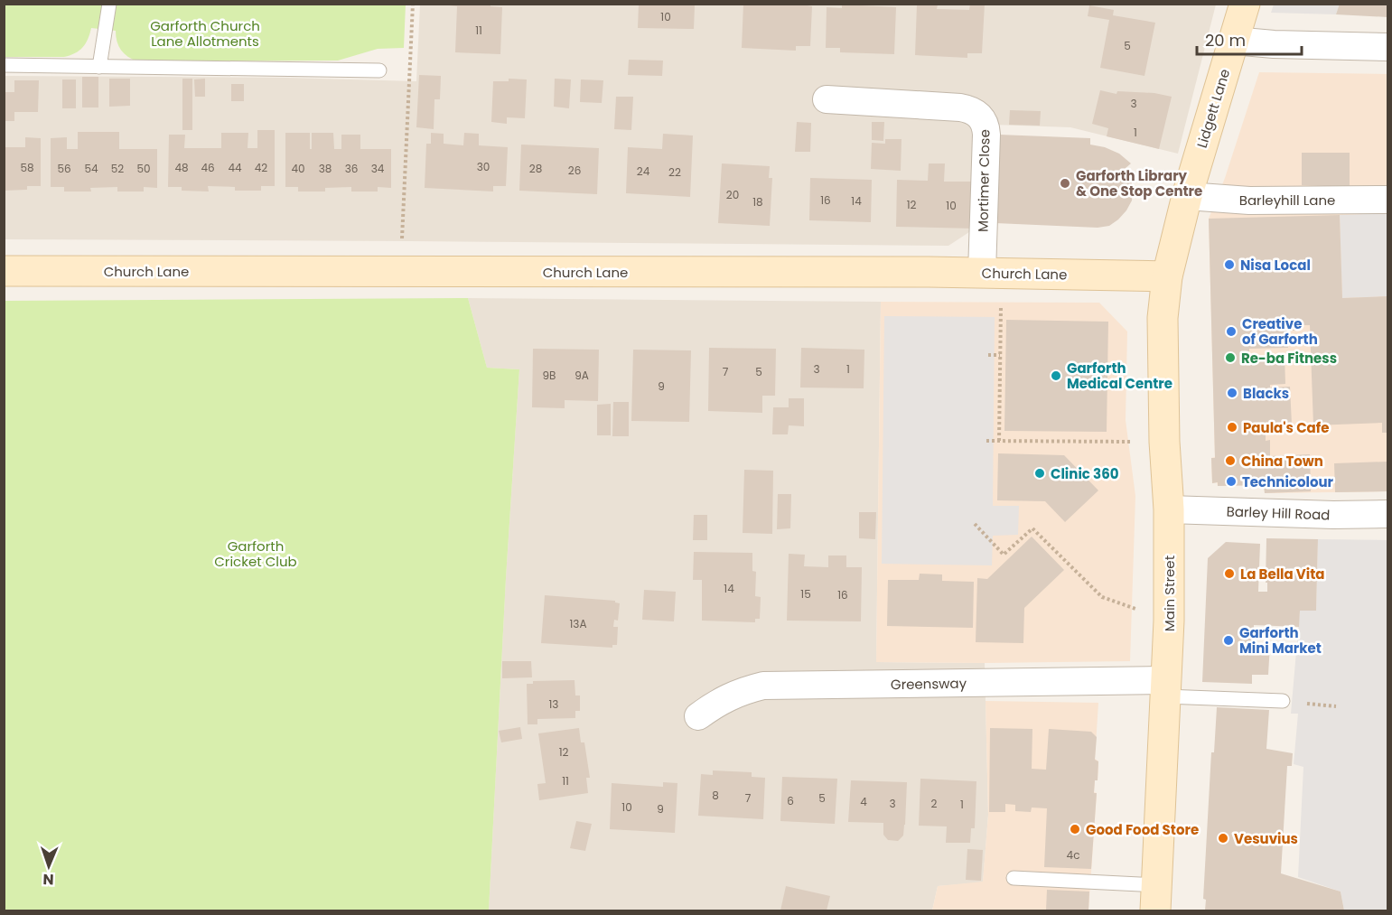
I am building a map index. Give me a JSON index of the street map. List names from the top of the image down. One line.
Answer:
{"streets":{"street":["Lidgett Lane","Mortimer Close","Barleyhill Lane","Church Lane","Barley Hill Road","Main Street","Greensway"]},"crossings":[["Lidgett Lane","Barleyhill Lane"],["Lidgett Lane","Church Lane"],["Lidgett Lane","Main Street"],["Mortimer Close","Church Lane"],["Church Lane","Main Street"],["Barley Hill Road","Main Street"],["Main Street","Greensway"]],"parks":["Garforth Church Lane Allotments","Garforth Cricket Club"],"places":["Garforth Library & One Stop Centre","Nisa Local","Creative of Garforth","Re-ba Fitness","Garforth Medical Centre","Blacks","Paula's Cafe","China Town","Clinic 360","Technicolour","La Bella Vita","Garforth Mini Market","Good Food Store","Vesuvius"],"house_numbers":["10","11","5","3","1","30","58","48","46","44","42","56","54","52","50","40","38","36","34","28","26","24","22","20","16","14","18","12","10","3","1","7","5","9B","9A","9","14","15","16","13A","13","12","11","8","7","5","6","4","3","2","1","10","9","4c"],"scale_bar":"20 m","north":"bottom"}
